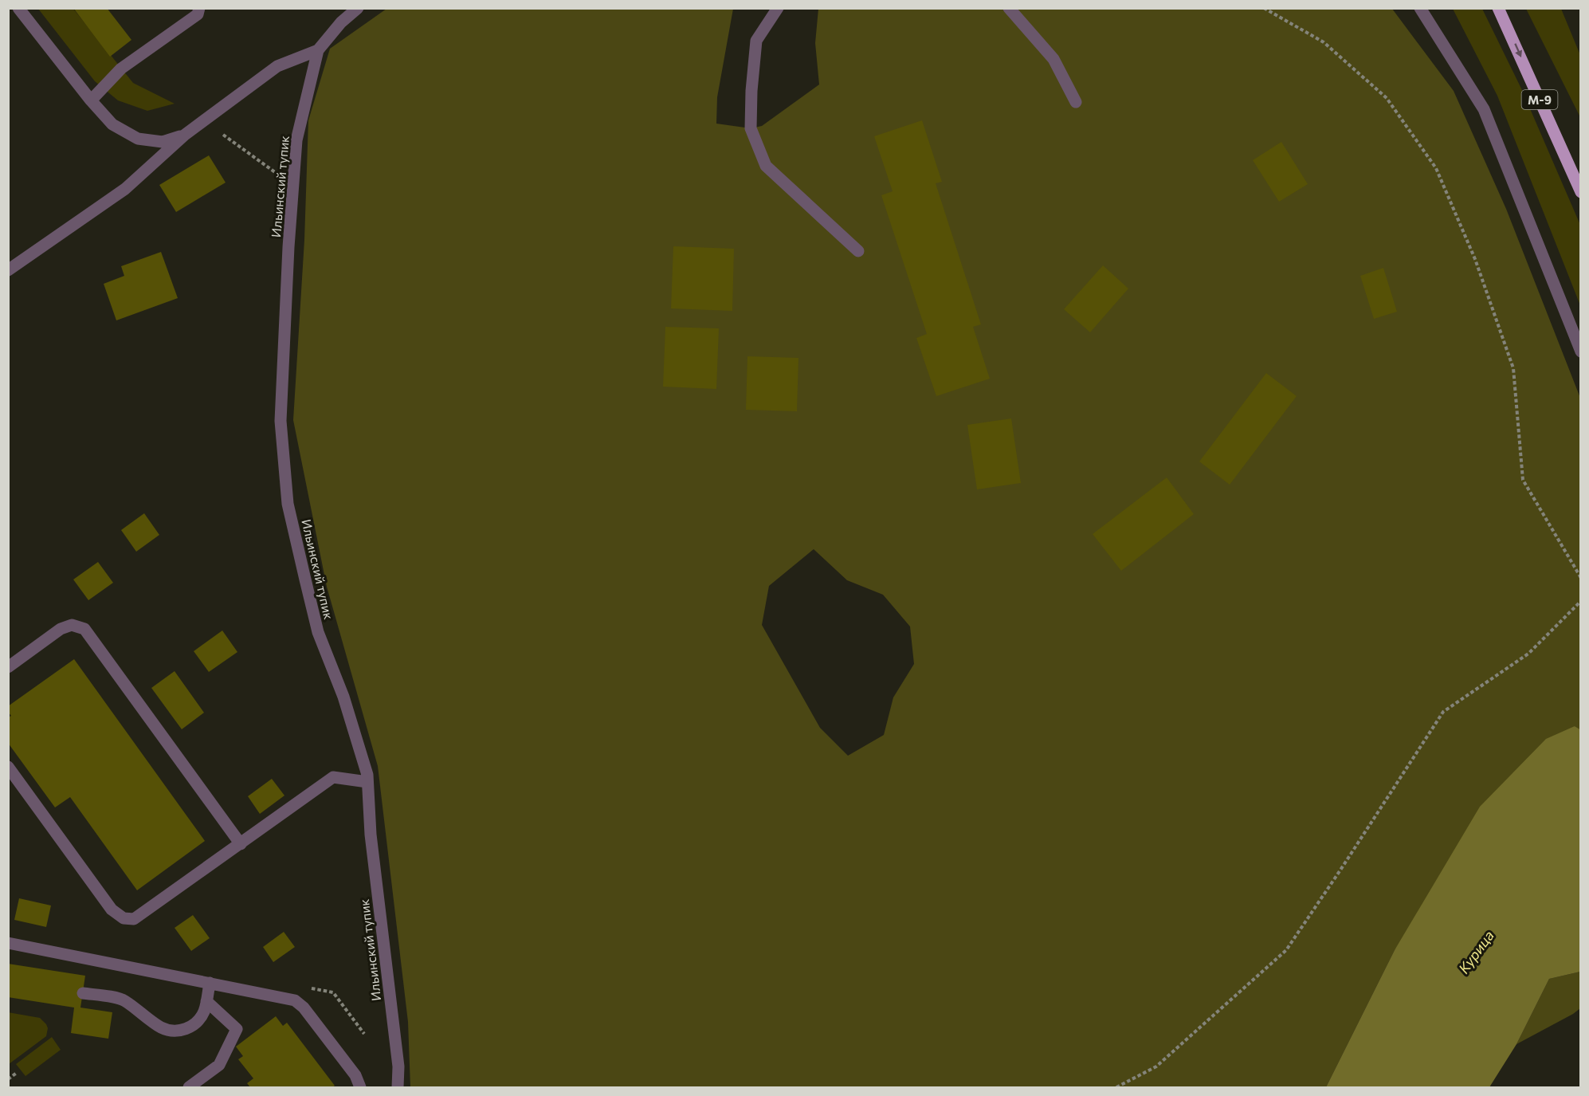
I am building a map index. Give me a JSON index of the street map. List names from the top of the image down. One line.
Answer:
{"streets":{"main road":["М-9"],"street":["Ильинский тупик"]},"water":["Курица"]}
